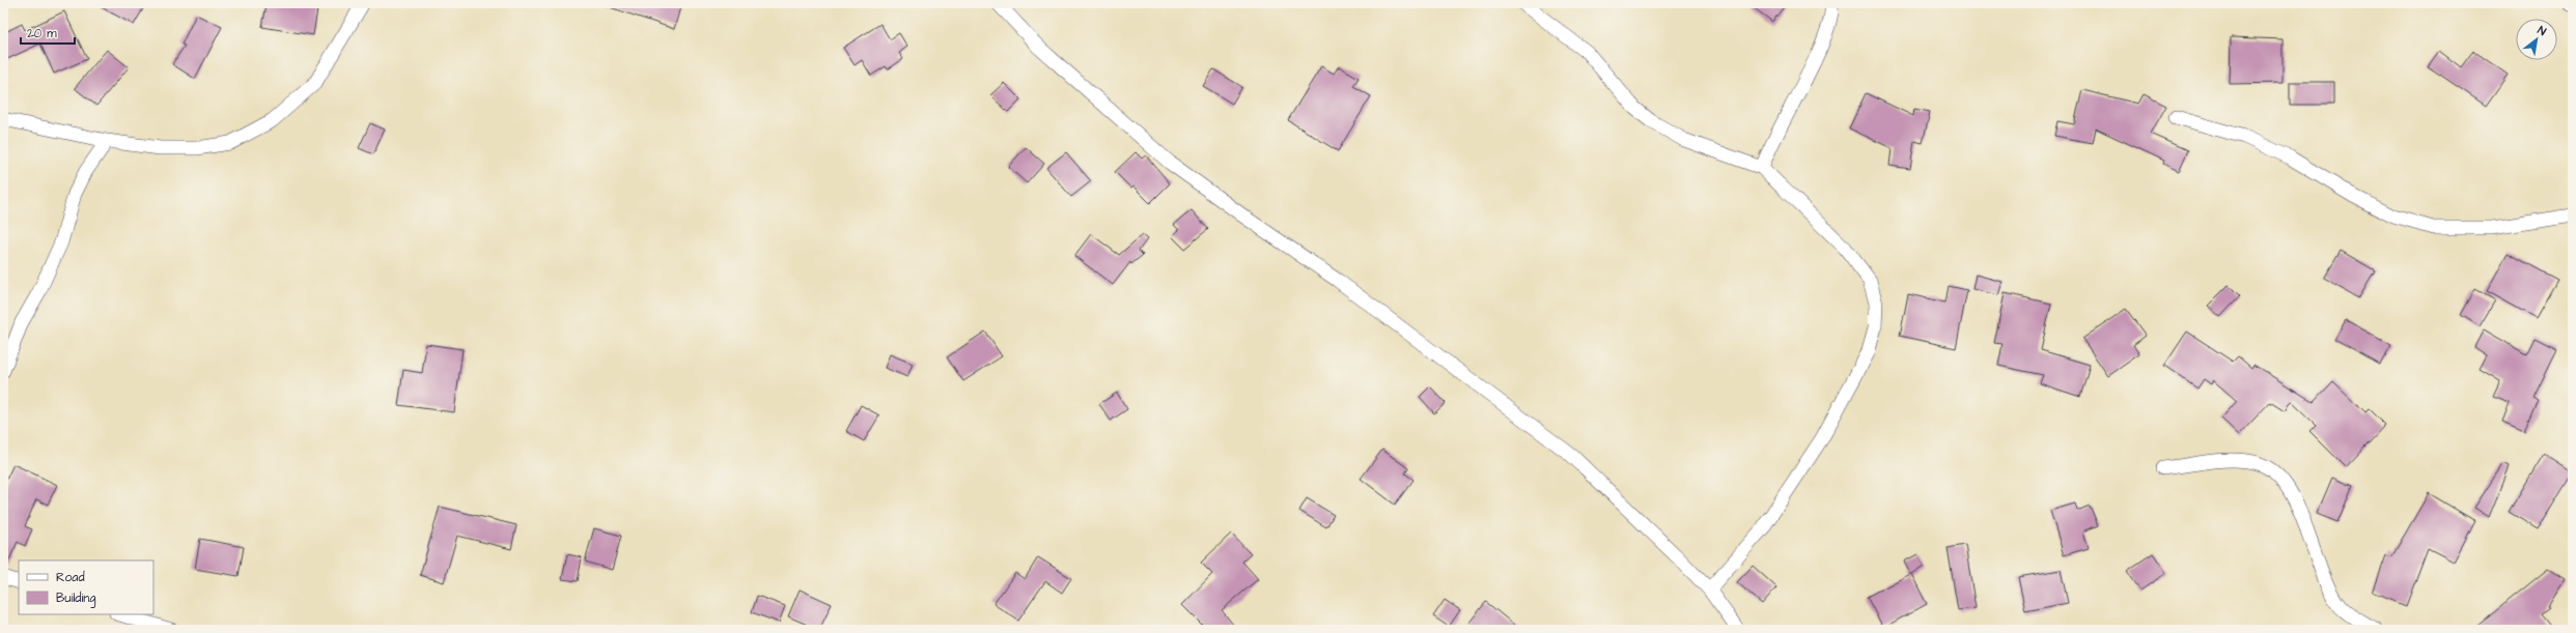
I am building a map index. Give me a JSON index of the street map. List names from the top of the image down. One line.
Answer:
{"legend":["Road","Building"],"scale_bar":"20 m","north":"top right"}
